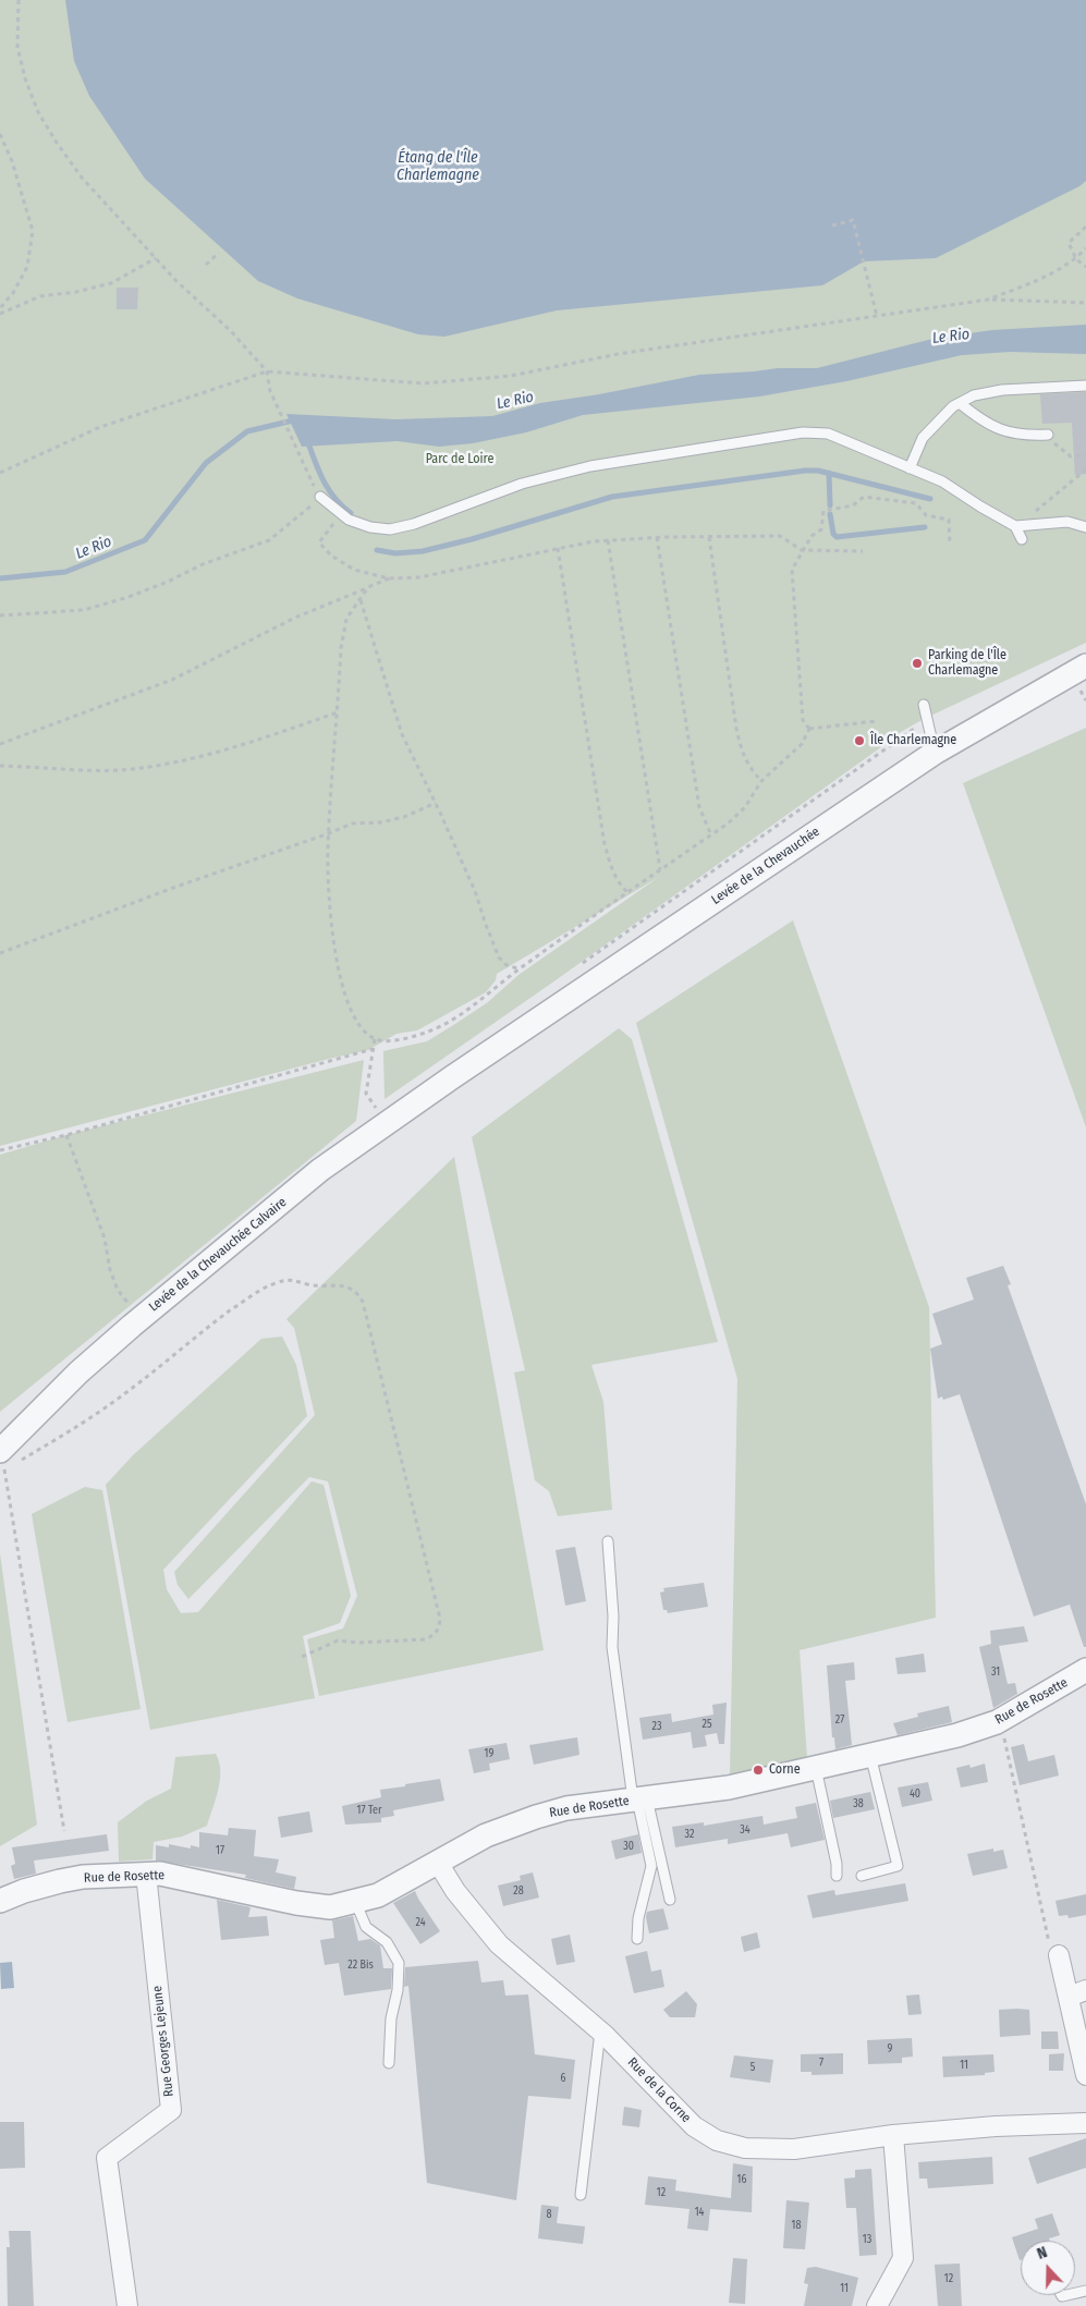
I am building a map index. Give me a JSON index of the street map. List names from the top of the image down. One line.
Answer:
{"streets":{"street":["Levée de la Chevauchée","Levée de la Chevauchée Calvaire","Rue de Rosette","Rue Georges Lejeune","Rue de la Corne"]},"crossings":[["Levée de la Chevauchée","Levée de la Chevauchée Calvaire"],["Rue de Rosette","Rue Georges Lejeune"],["Rue de Rosette","Rue de la Corne"]],"water":["Étang de l'Île Charlemagne","Le Rio"],"parks":["Parc de Loire"],"places":["Parking de l'Île Charlemagne","Île Charlemagne","Corne"],"house_numbers":["31","27","25","23","19","40","38","17 Ter","34","32","30","17","28","24","22 Bis","9","7","11","5","6","16","12","14","8","18","13","12","11"],"north":"top"}
